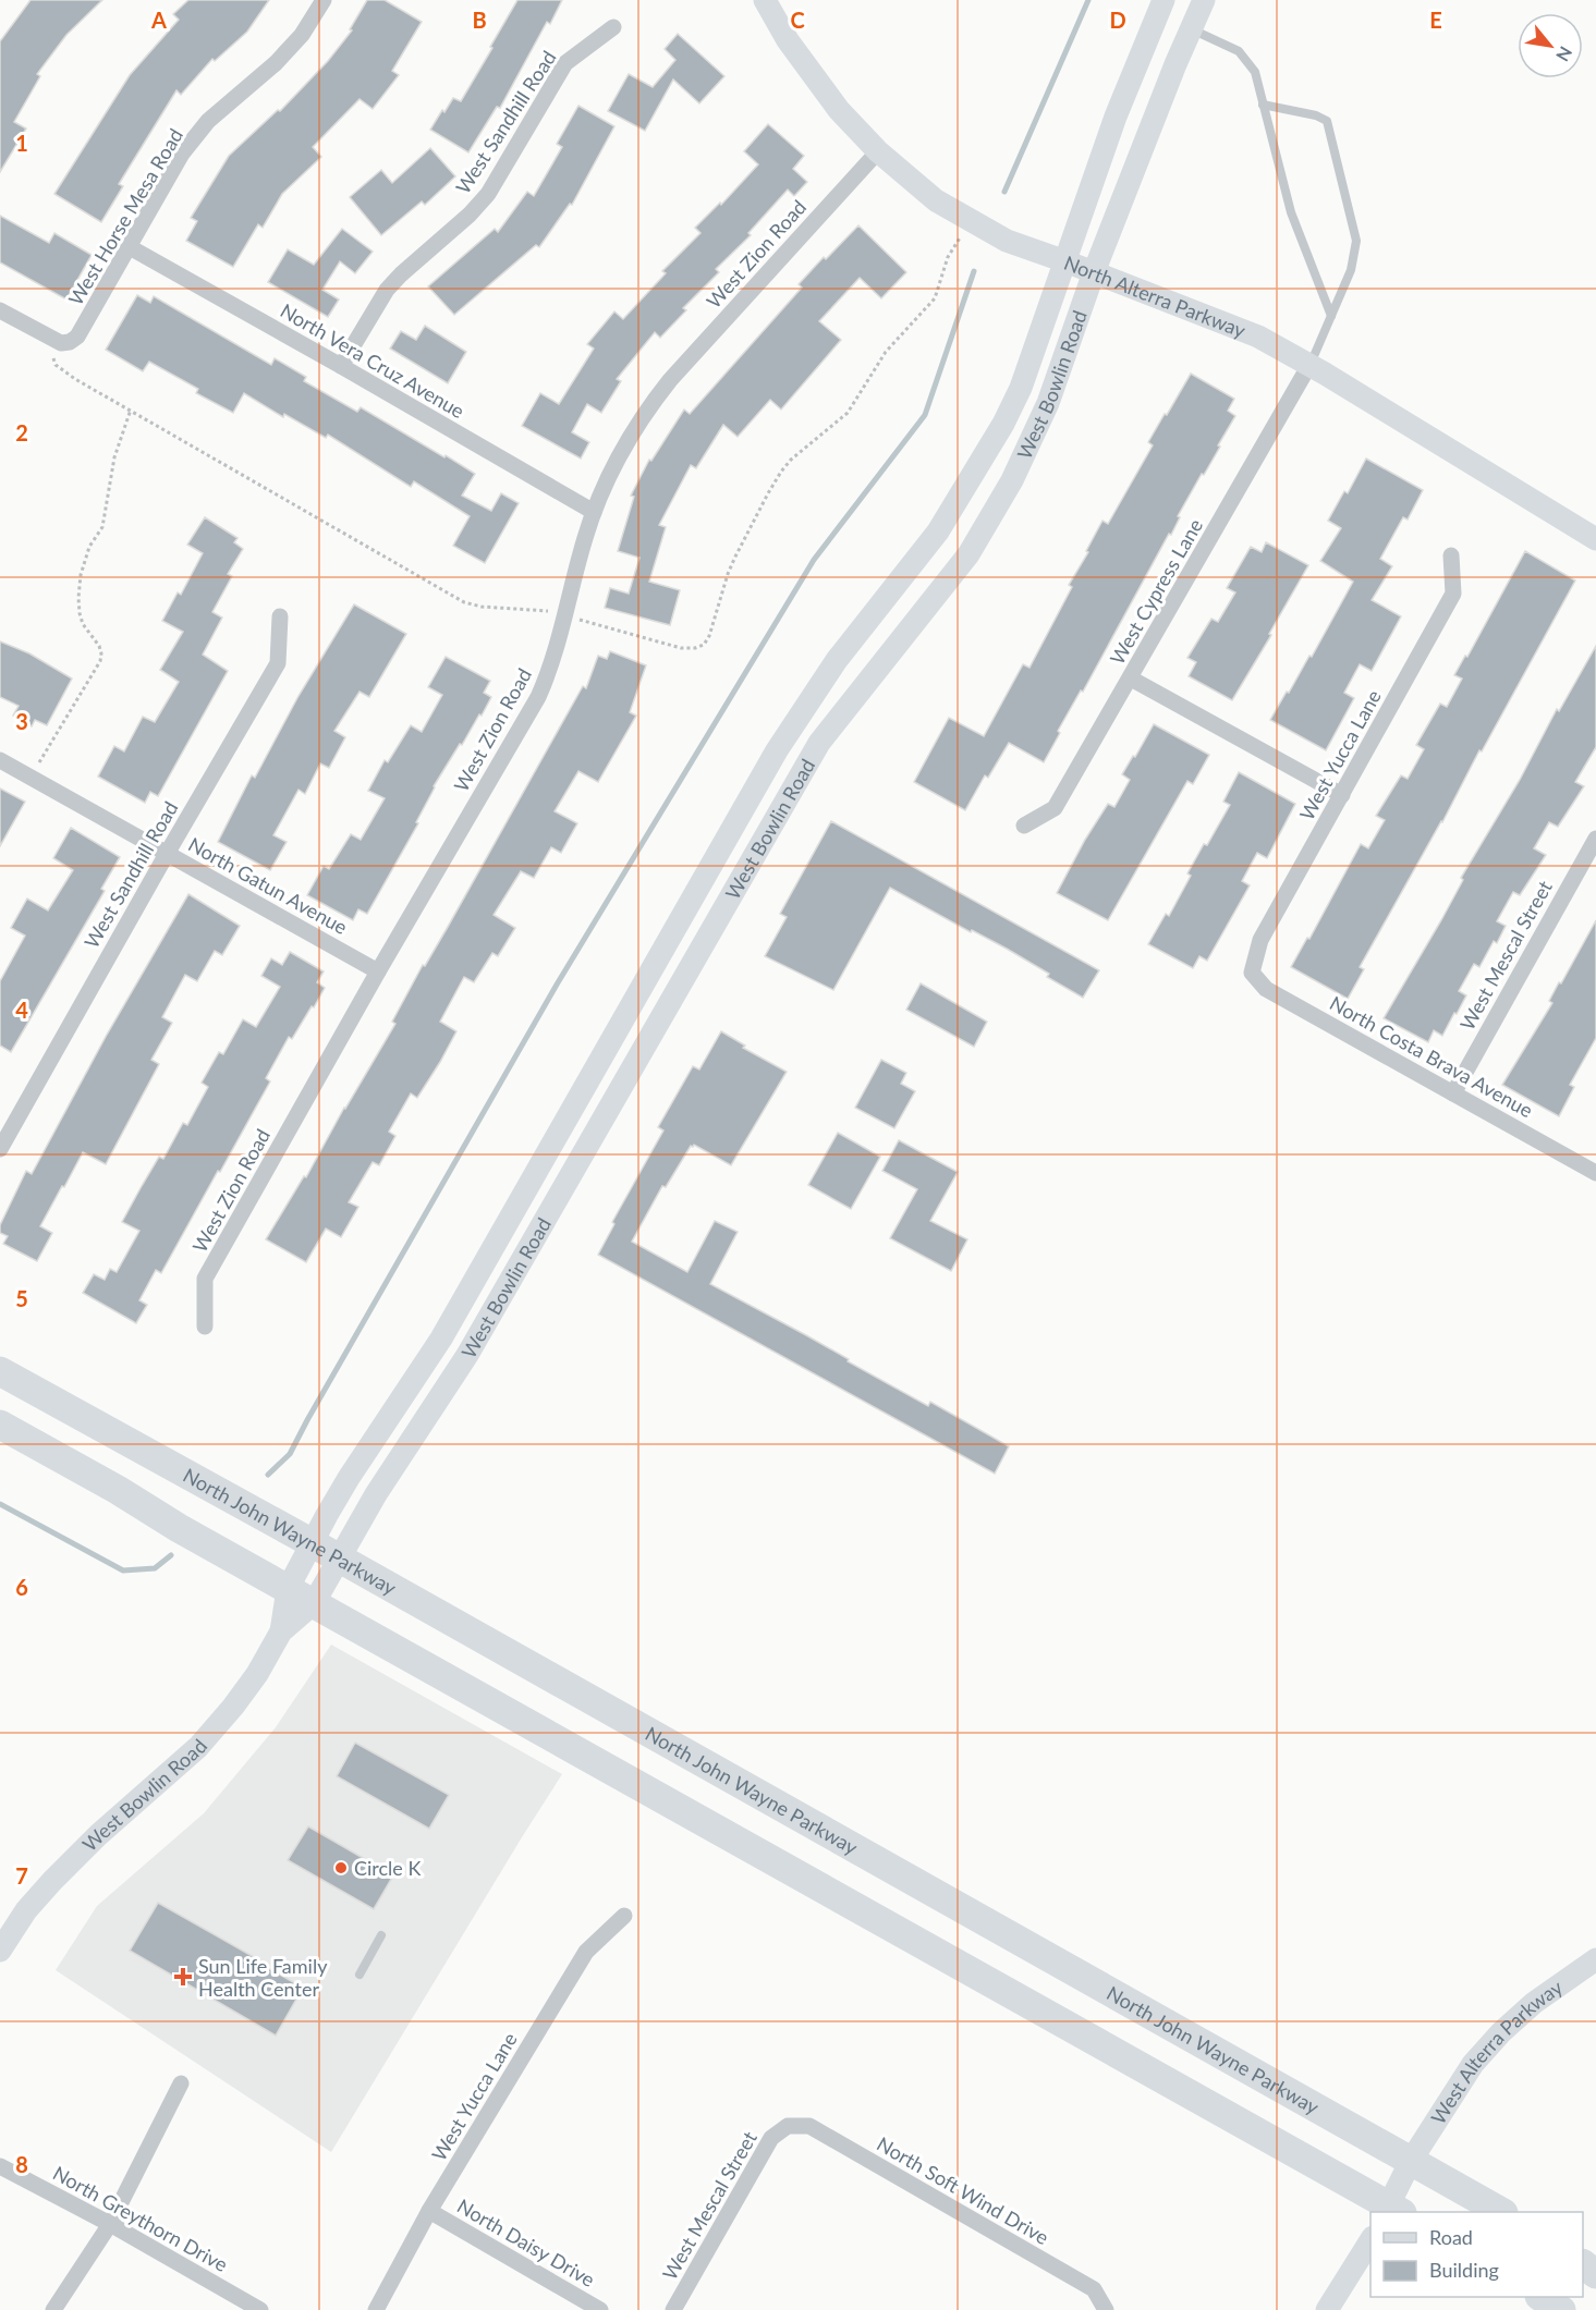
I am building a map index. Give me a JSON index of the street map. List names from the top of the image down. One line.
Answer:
{"streets":{"highway":["North John Wayne Parkway"],"street":["West Sandhill Road","West Horse Mesa Road","West Zion Road","North Alterra Parkway","North Vera Cruz Avenue","West Bowlin Road","West Cypress Lane","West Yucca Lane","North Gatun Avenue","West Mescal Street","North Costa Brava Avenue","West Alterra Parkway","North Soft Wind Drive","North Greythorn Drive","North Daisy Drive"]},"crossings":[["West Sandhill Road","North Vera Cruz Avenue"],["West Sandhill Road","North Gatun Avenue"],["West Horse Mesa Road","North Vera Cruz Avenue"],["West Zion Road","North Alterra Parkway"],["West Zion Road","North Vera Cruz Avenue"],["West Zion Road","North Gatun Avenue"],["North Alterra Parkway","West Bowlin Road"],["North Alterra Parkway","West Cypress Lane"],["West Bowlin Road","North John Wayne Parkway"],["West Yucca Lane","North Costa Brava Avenue"],["West Yucca Lane","North Daisy Drive"],["West Mescal Street","North Costa Brava Avenue"],["West Mescal Street","North Soft Wind Drive"],["North John Wayne Parkway","West Alterra Parkway"]],"places":{"other":["Circle K"],"health":["Sun Life Family Health Center"]},"legend":["Road","Building"],"north":"bottom right","grid":{"columns":["A","B","C","D","E"],"rows":["1","2","3","4","5","6","7","8"]}}
